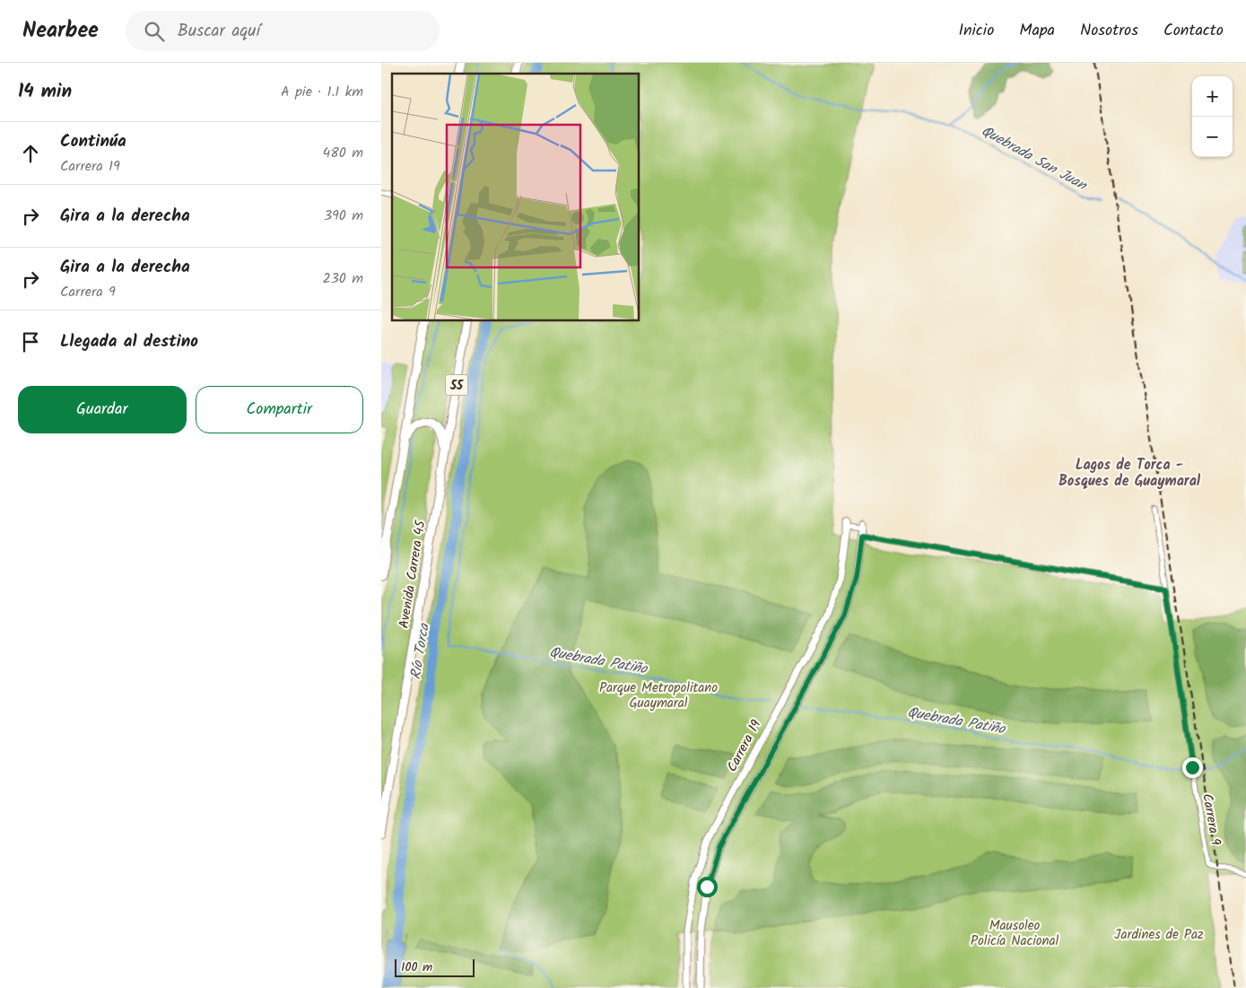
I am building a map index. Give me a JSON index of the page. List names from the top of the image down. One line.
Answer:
{"streets":{"highway":["55","Avenida Carrera 45"],"main road":["Carrera 19"],"street":["Carrera 9"]},"districts":["Lagos de Torca - Bosques de Guaymaral"],"water":["Quebrada San Juan","Río Torca","Quebrada Patiño"],"parks":["Parque Metropolitano Guaymaral","Mausoleo Policía Nacional","Jardines de Paz"],"scale_bar":"100 m","page":{"header":"Nearbee","search":"Buscar aquí","nav":["Inicio","Mapa","Nosotros","Contacto"],"heading":["14 min","A pie · 1.1 km"],"map_buttons":["+","−"],"list":[["Continúa","Carrera 19","480 m"],["Gira a la derecha","390 m"],["Gira a la derecha","Carrera 9","230 m"],"Llegada al destino"],"buttons":["Guardar","Compartir"],"scale":"100 m"}}
